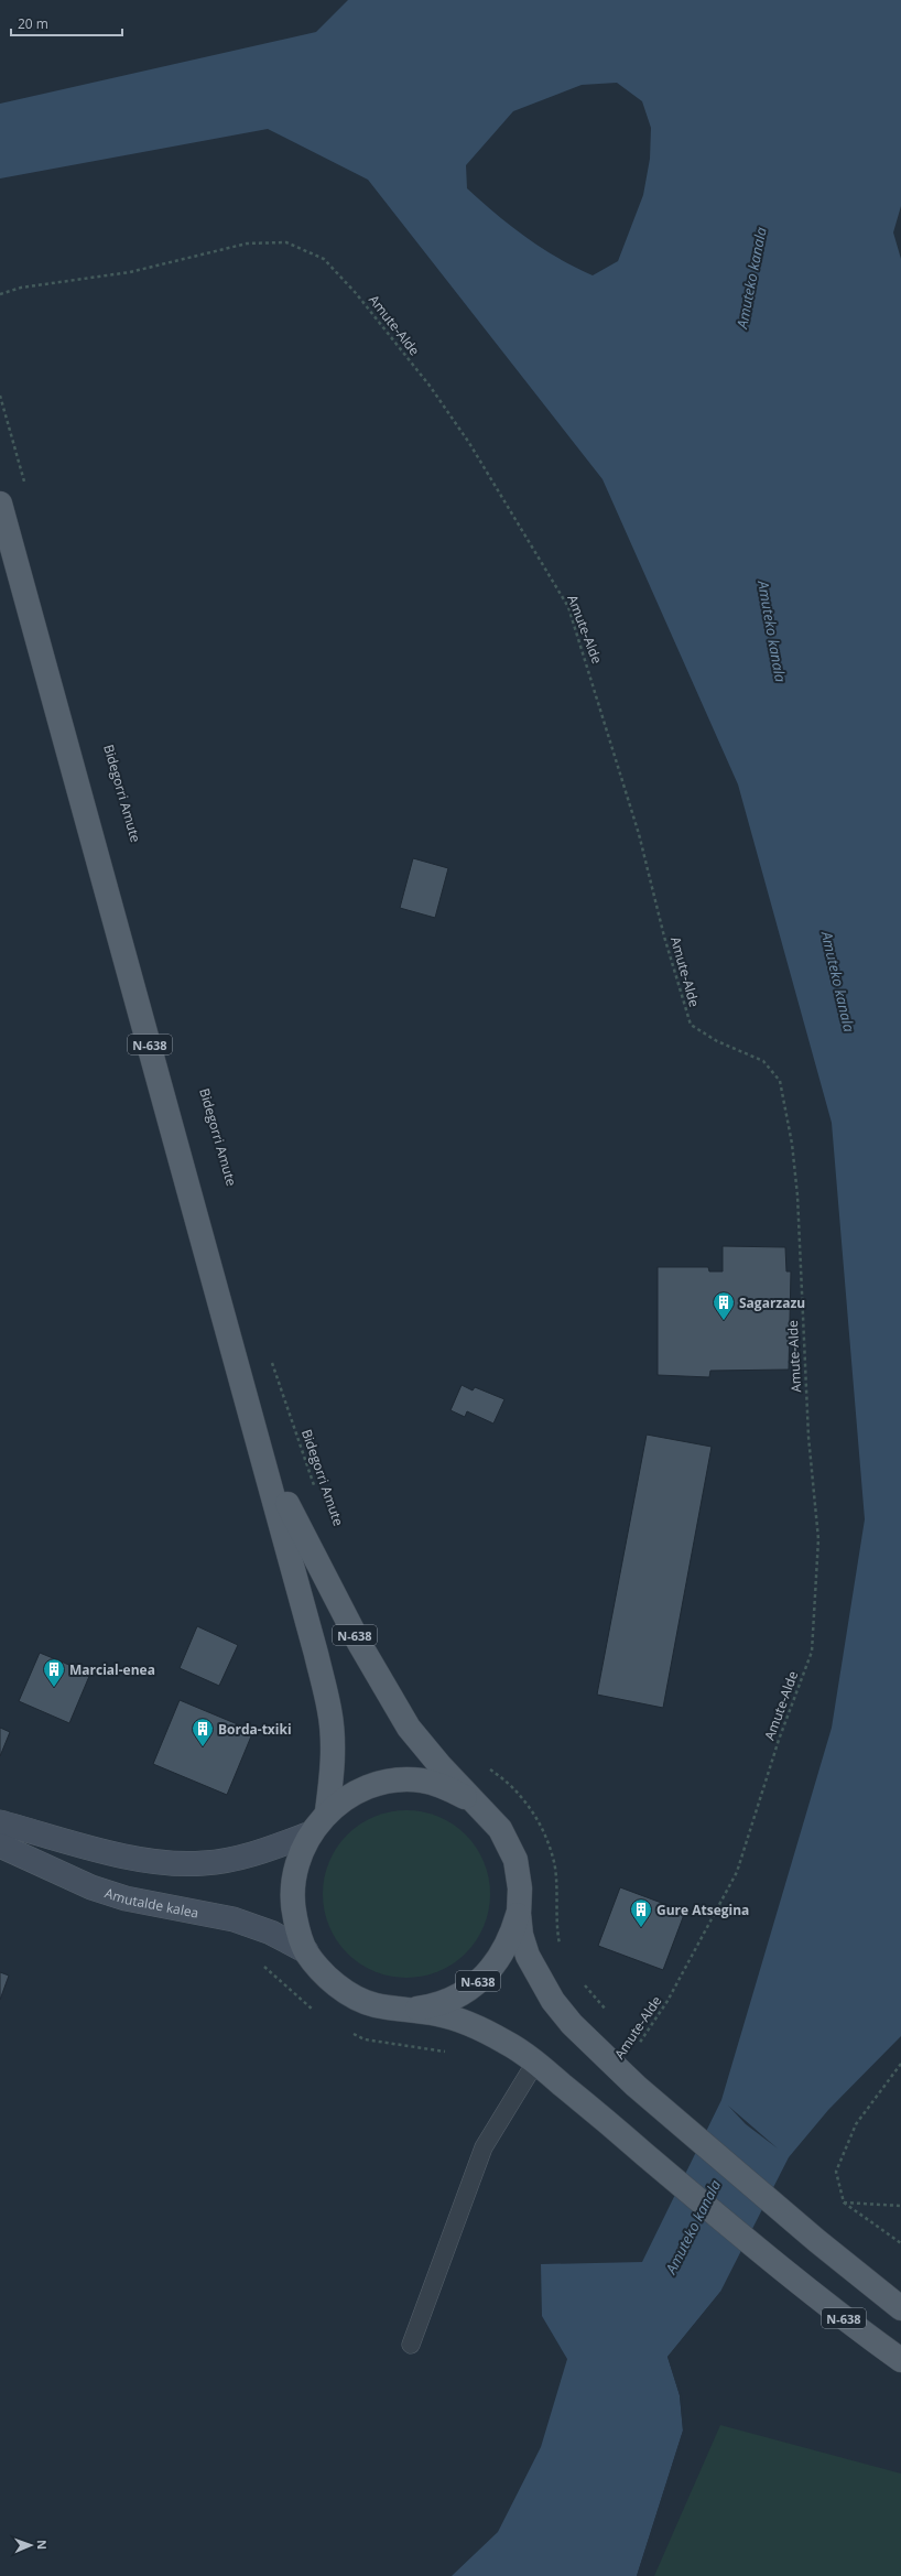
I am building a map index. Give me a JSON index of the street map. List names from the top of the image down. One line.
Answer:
{"streets":{"main road":["N-638","Amutalde kalea"],"path":["Amute-Alde","Bidegorri Amute"]},"crossings":[["N-638","Amutalde kalea"]],"water":["Amuteko kanala"],"places":{"building":["Sagarzazu","Marcial-enea","Borda-txiki","Gure Atsegina"]},"scale_bar":"20 m","north":"right"}
